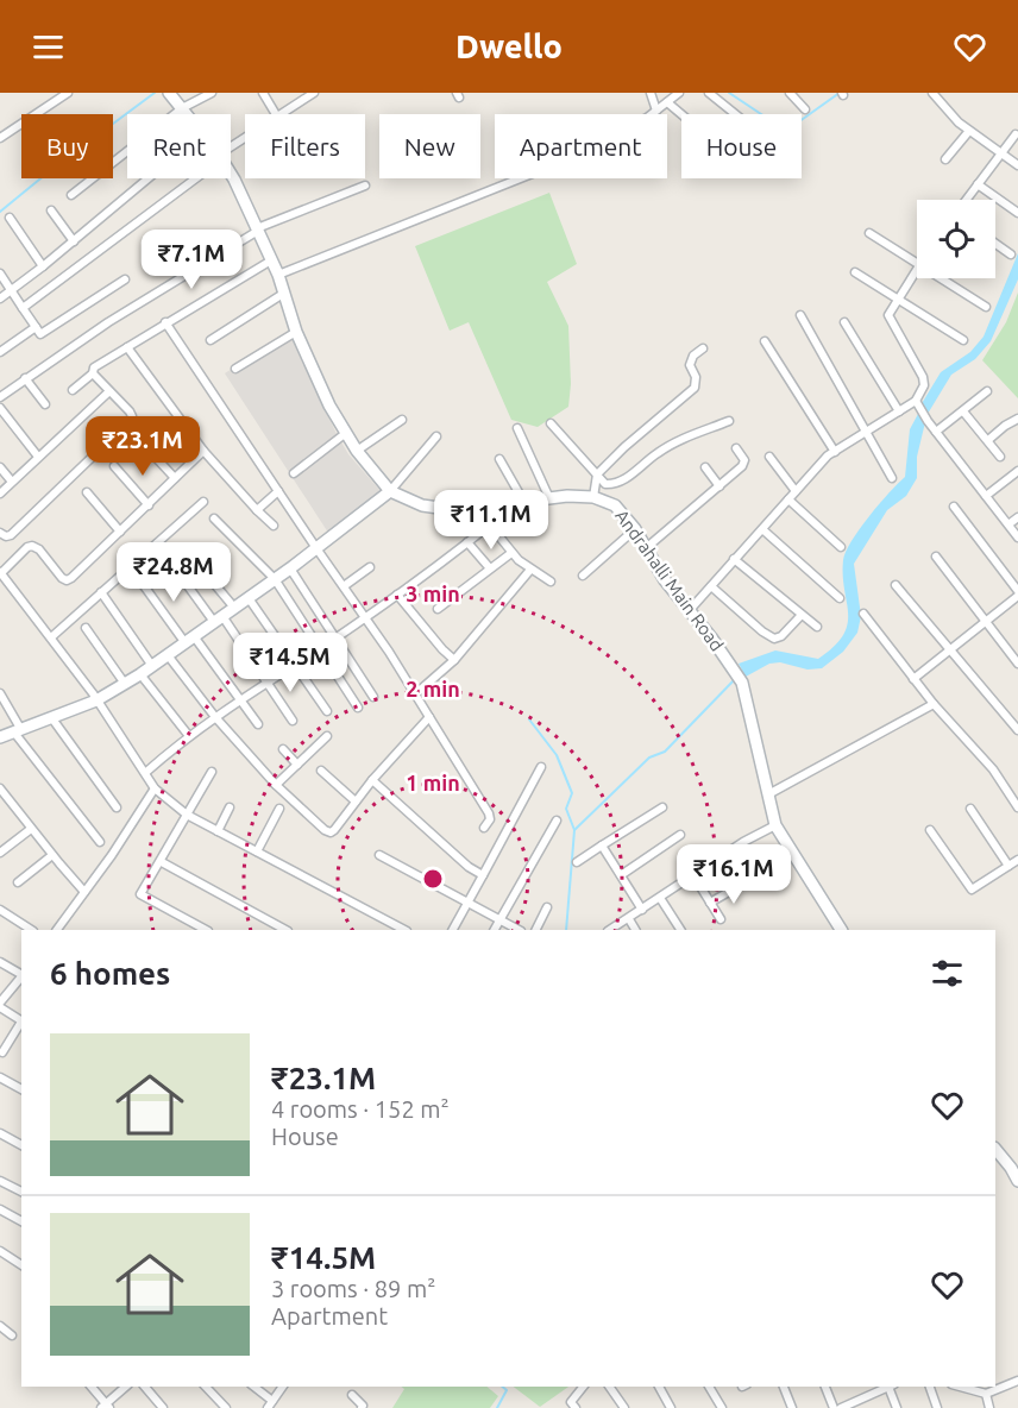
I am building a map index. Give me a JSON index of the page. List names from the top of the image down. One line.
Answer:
{"streets":{"main road":["Andrahalli Main Road"]},"page":{"header":"Dwello","chip":["Buy","Rent","Filters","New","Apartment","House"],"price":["₹7.1M","₹23.1M","₹11.1M","₹24.8M","₹14.5M","₹16.1M"],"heading":"6 homes","list":[{"name":"₹23.1M","note":"4 rooms · 152 m² · House"},{"name":"₹14.5M","note":"3 rooms · 89 m² · Apartment"}]},"rings":["3 min","2 min","1 min"]}
